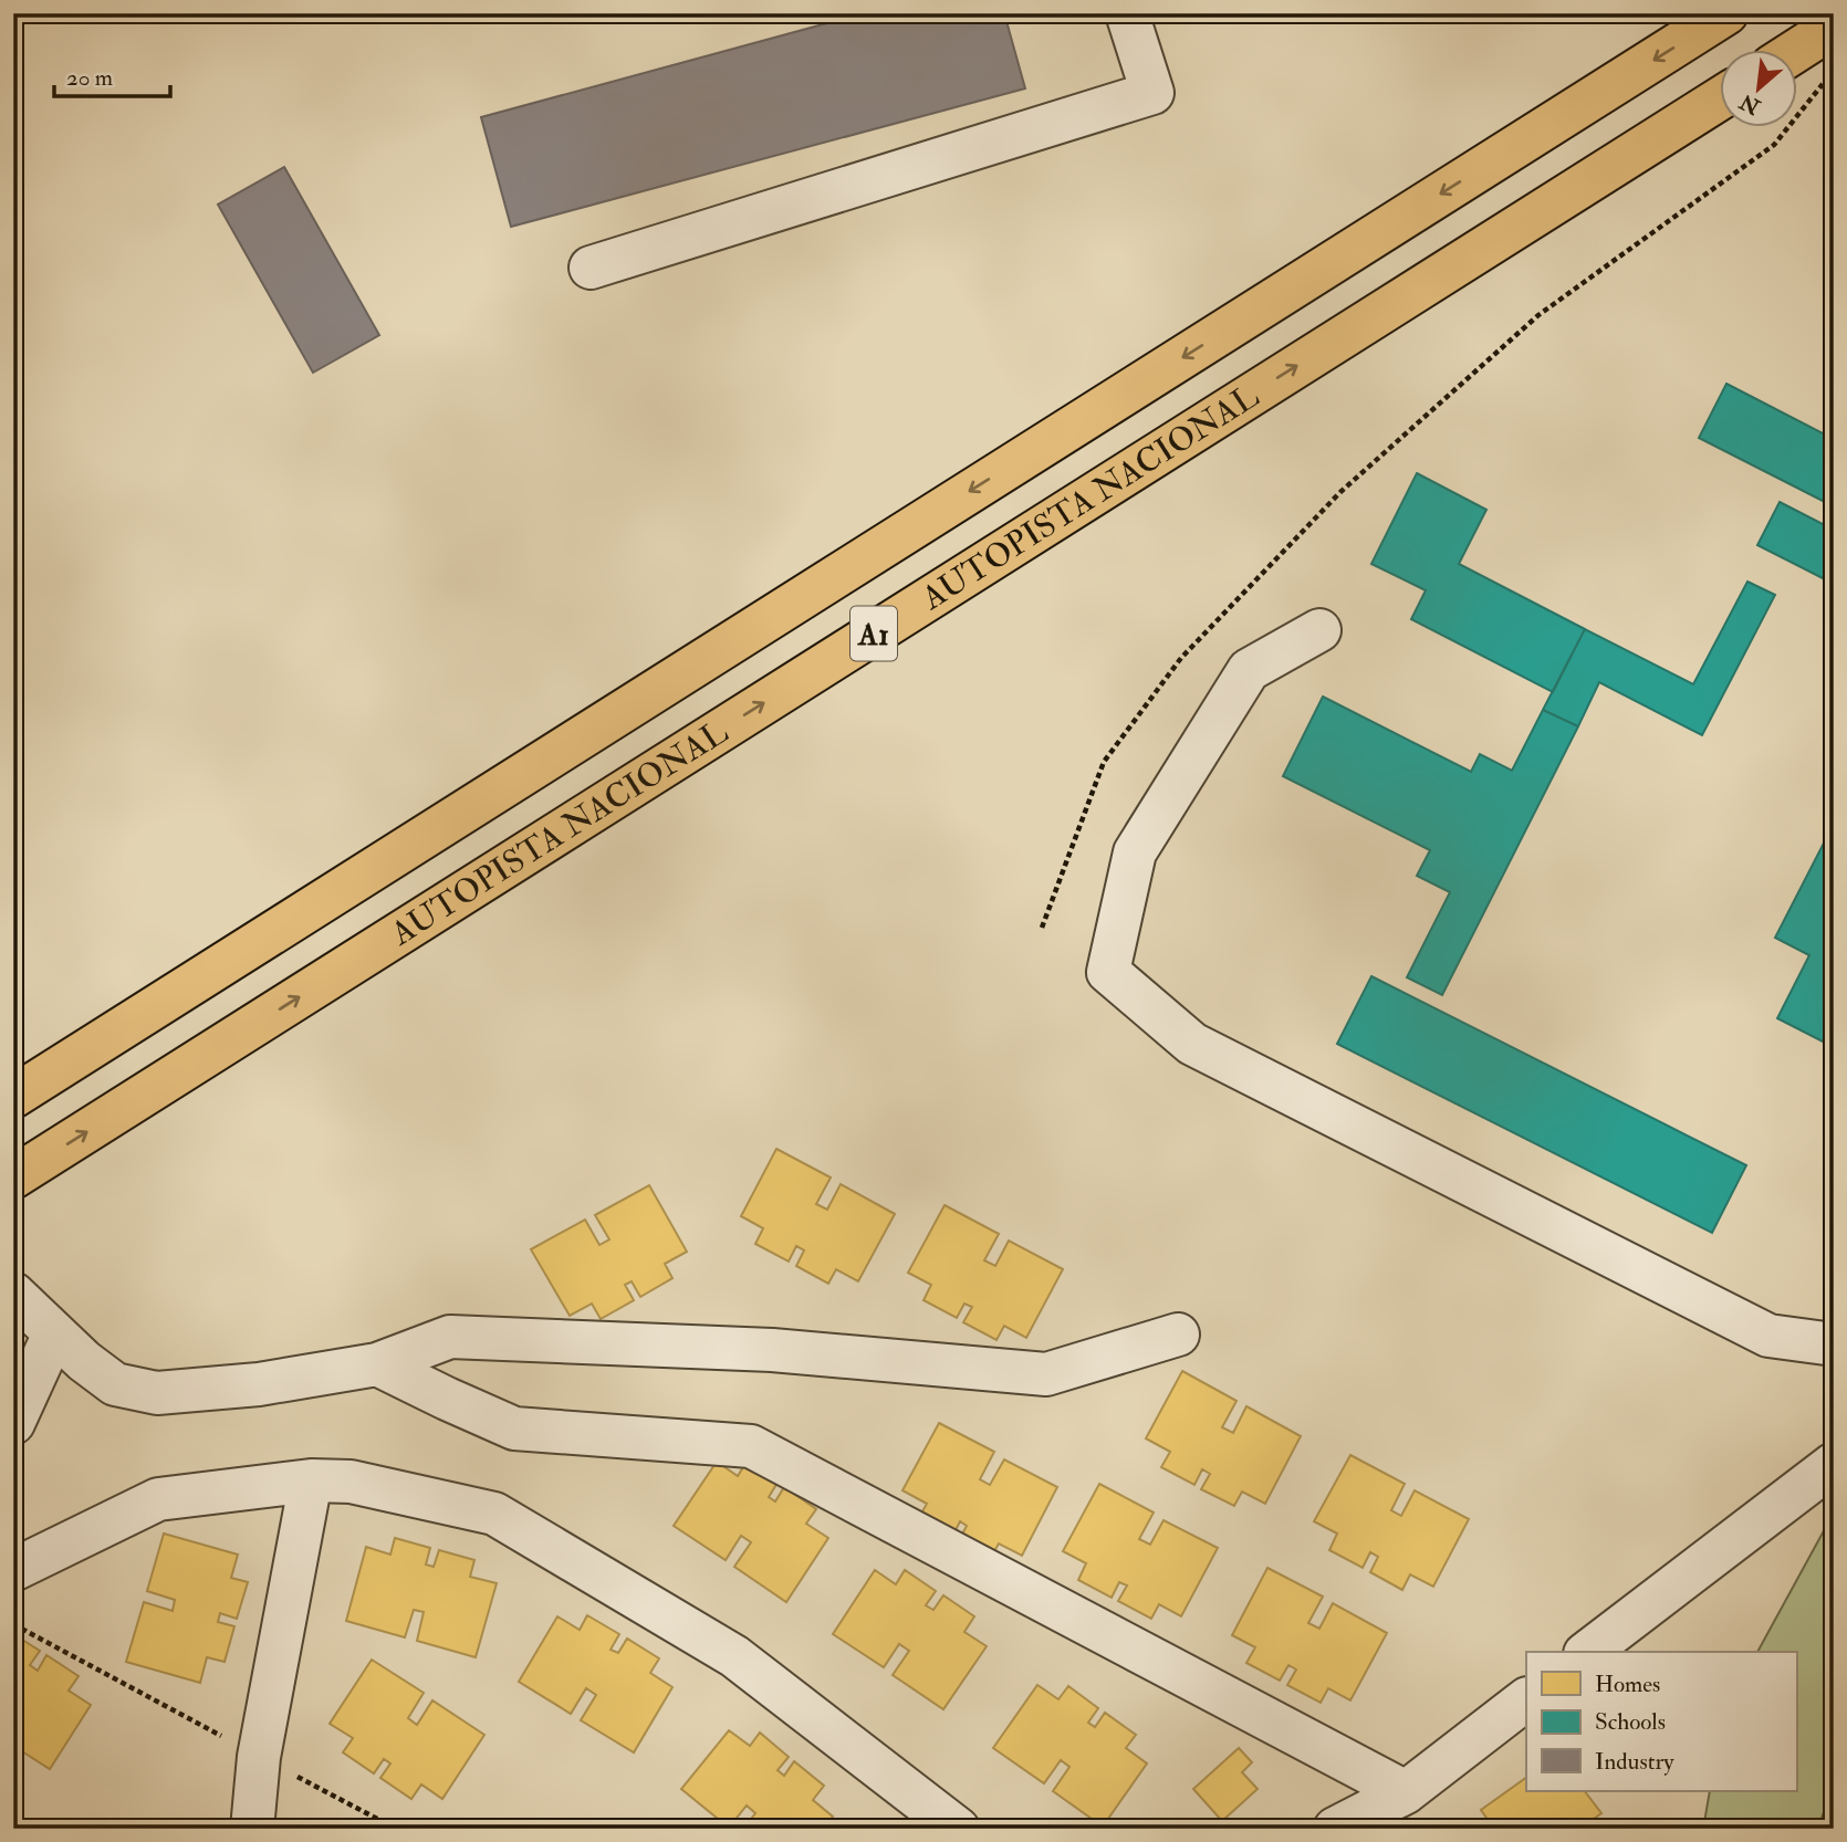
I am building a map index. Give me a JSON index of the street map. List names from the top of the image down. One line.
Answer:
{"streets":{"highway":["AUTOPISTA NACIONAL","A1"]},"legend":["Homes","Schools","Industry"],"scale_bar":"20 m","north":"bottom left"}
